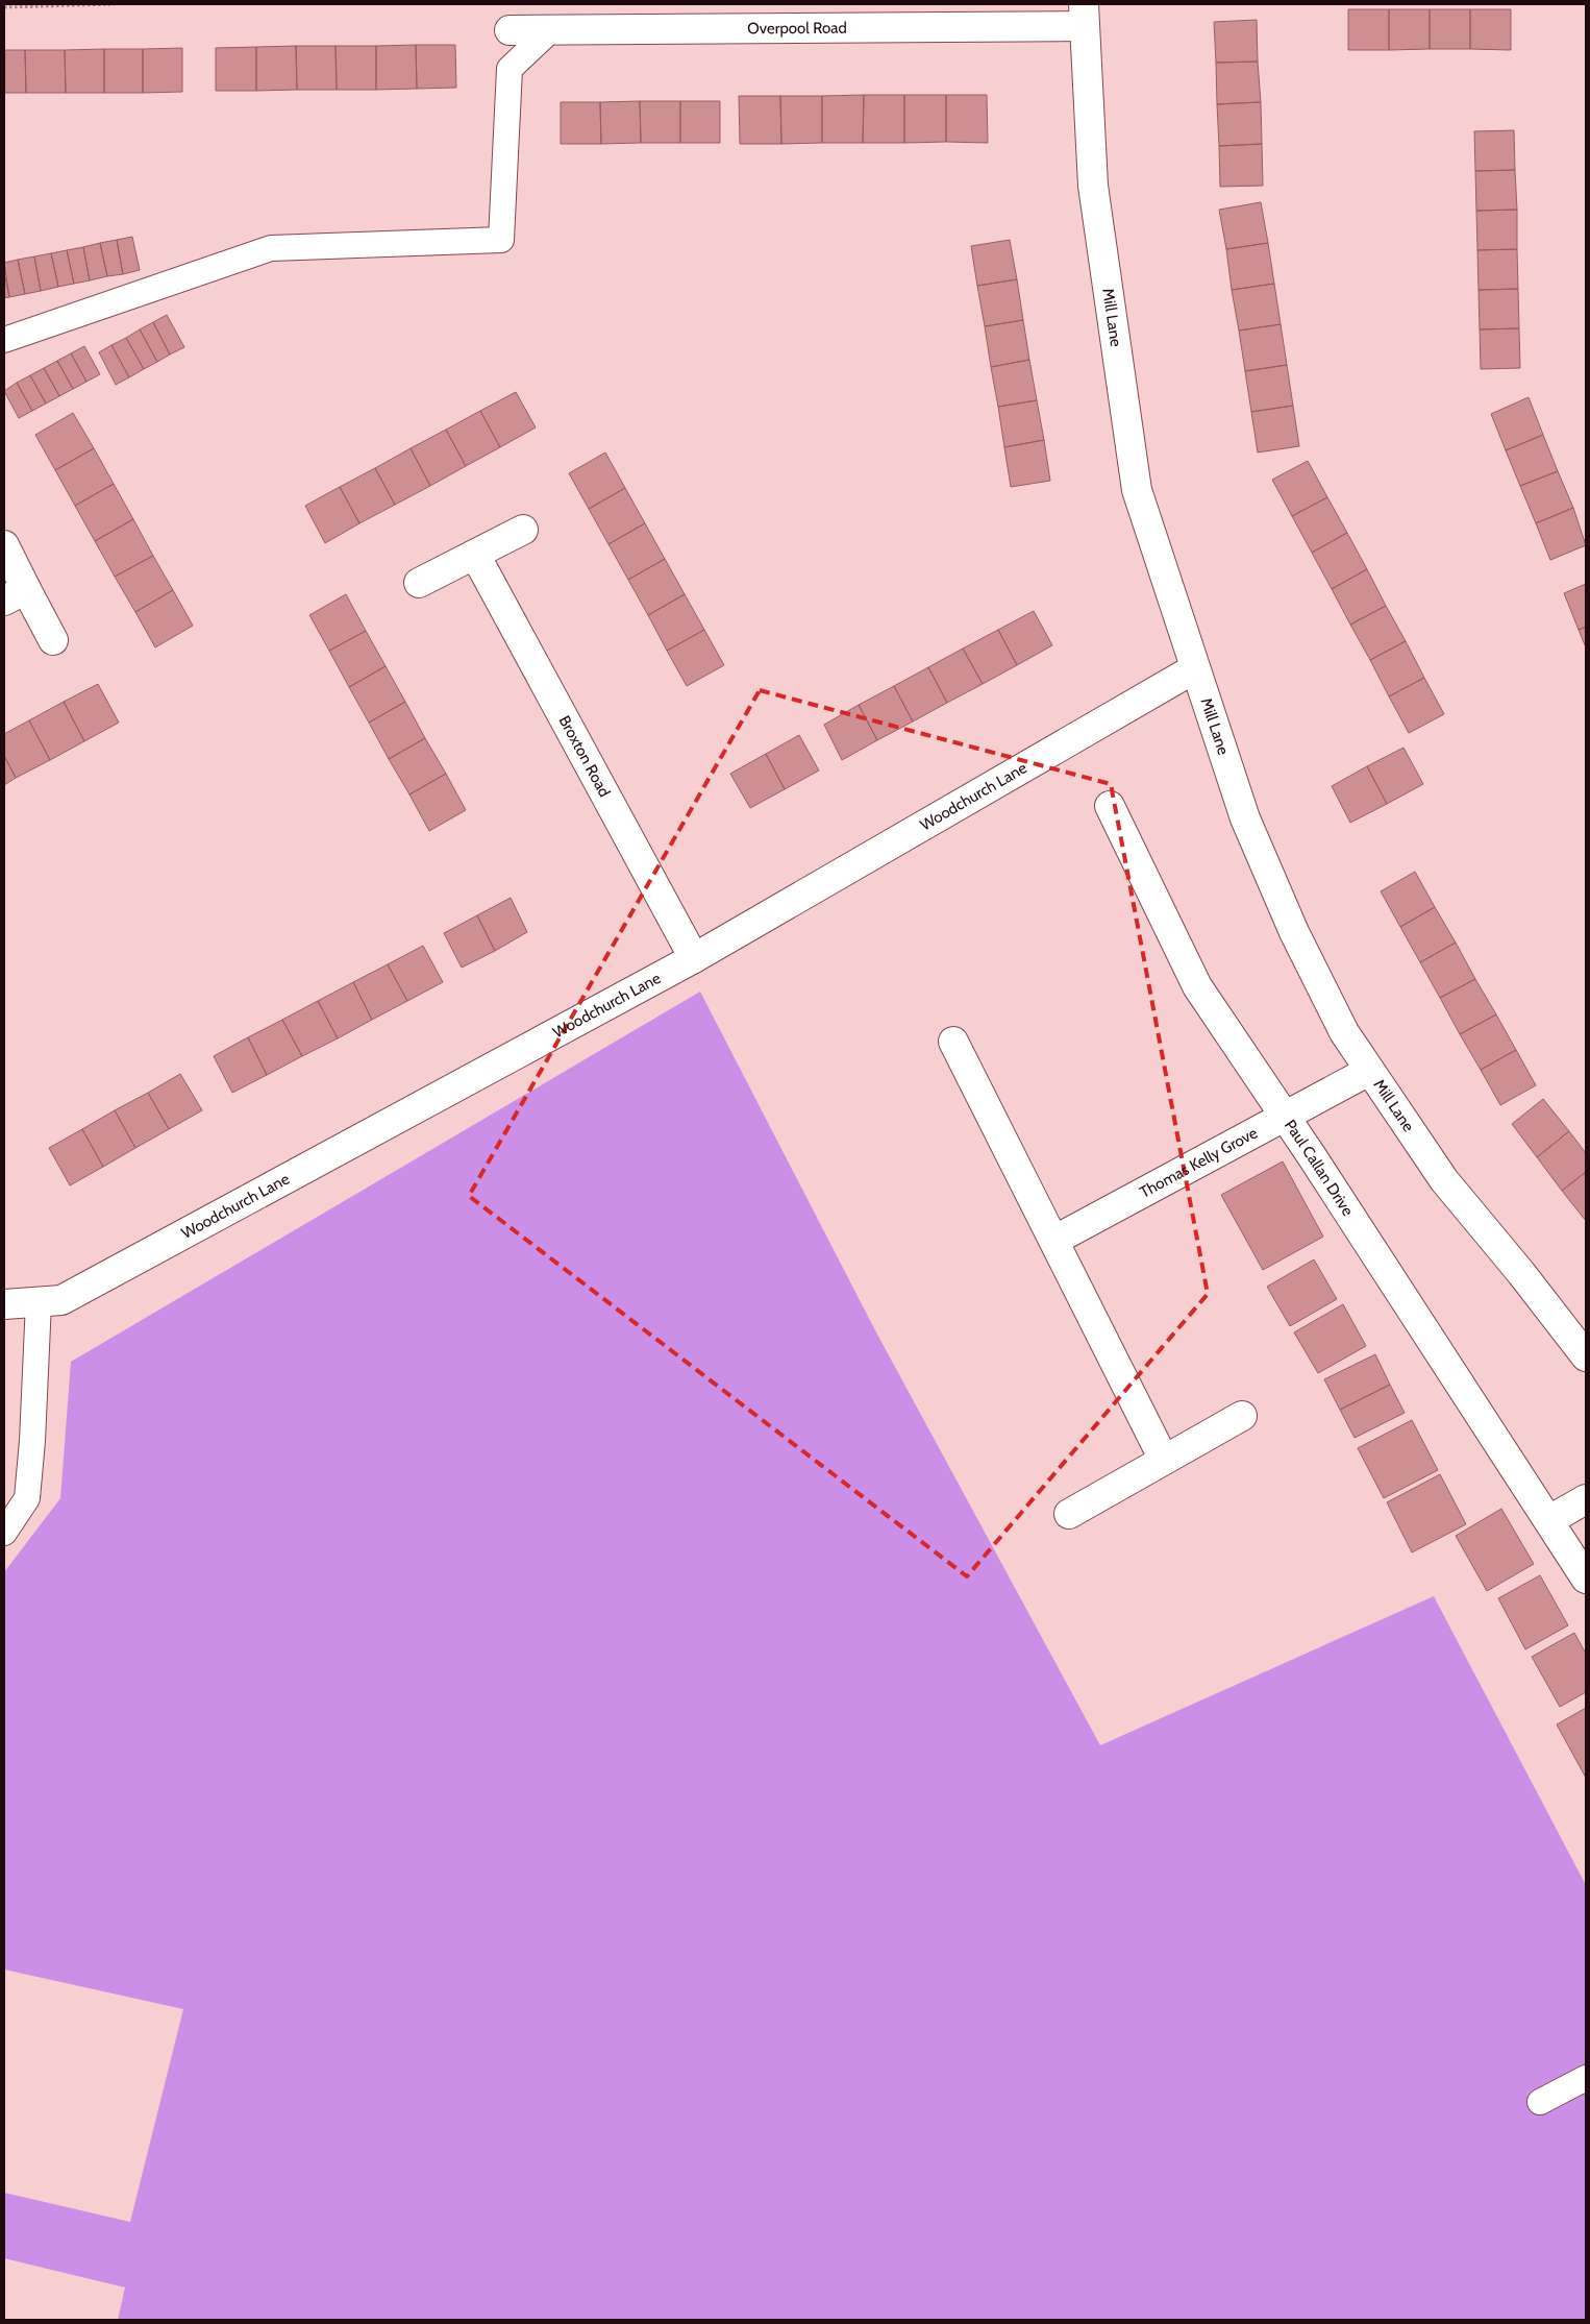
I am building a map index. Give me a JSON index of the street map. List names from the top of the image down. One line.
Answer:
{"streets":{"street":["Overpool Road","Mill Lane","Broxton Road","Woodchurch Lane","Thomas Kelly Grove","Paul Callan Drive"]},"crossings":[["Overpool Road","Mill Lane"],["Mill Lane","Woodchurch Lane"],["Mill Lane","Thomas Kelly Grove"],["Broxton Road","Woodchurch Lane"],["Thomas Kelly Grove","Paul Callan Drive"]]}
